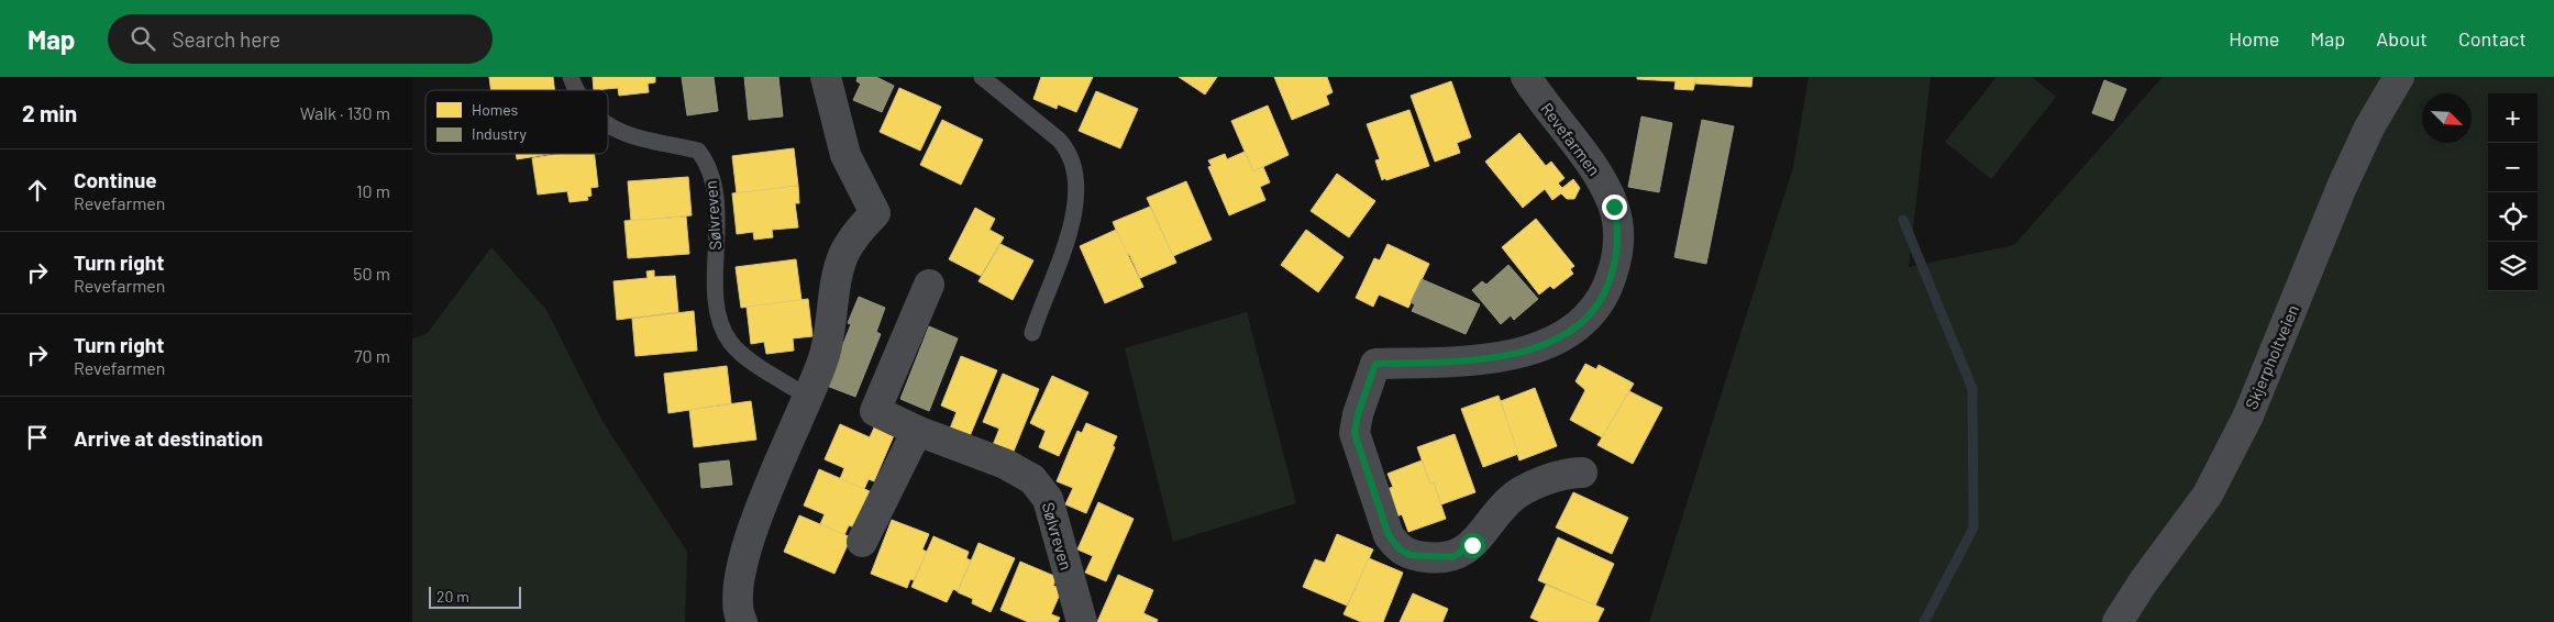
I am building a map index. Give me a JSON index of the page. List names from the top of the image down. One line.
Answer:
{"streets":{"street":["Revefarmen","Sølvreven","Skjerpholtveien"]},"legend":["Homes","Industry"],"scale_bar":"20 m","north":"bottom right","page":{"header":"Map","search":"Search here","nav":["Home","Map","About","Contact"],"heading":["2 min","Walk · 130 m"],"map_buttons":["+","−"],"list":[["Continue","Revefarmen","10 m"],["Turn right","Revefarmen","50 m"],["Turn right","Revefarmen","70 m"],"Arrive at destination"],"scale":"20 m"}}
